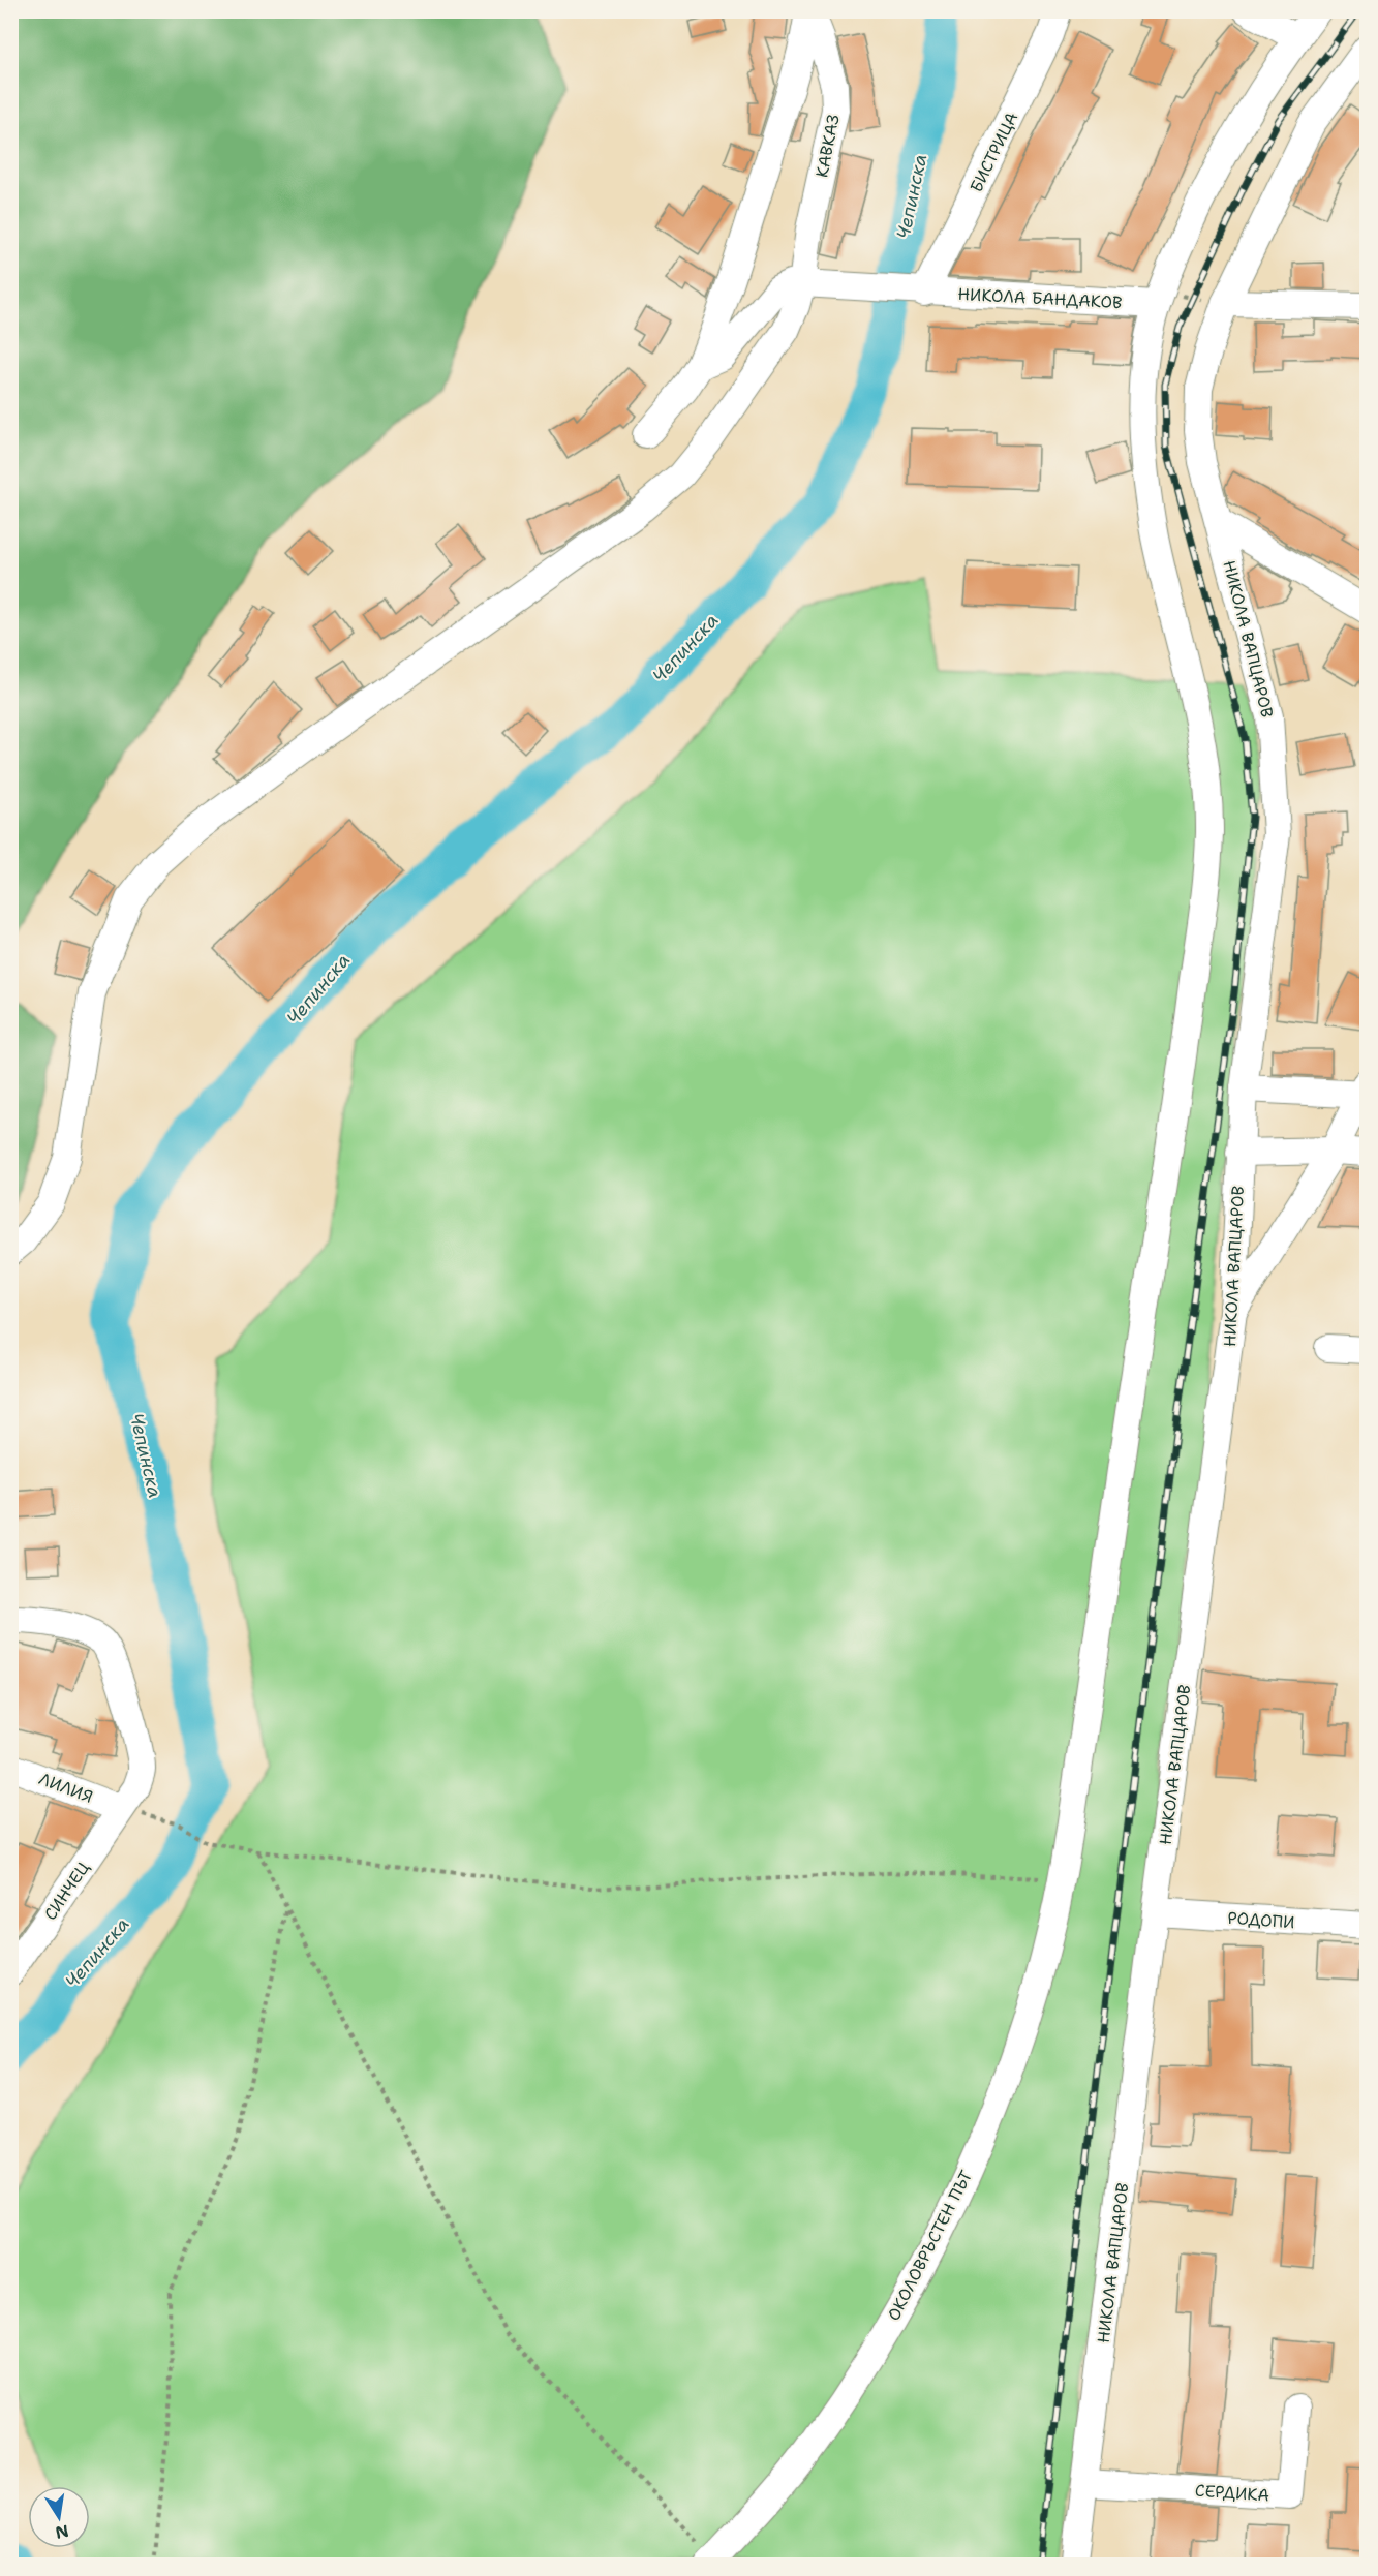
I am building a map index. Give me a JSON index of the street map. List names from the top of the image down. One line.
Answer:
{"streets":{"street":["КАВКАЗ","БИСТРИЦА","НИКОЛА БАНДАКОВ","НИКОЛА ВАПЦАРОВ","ЛИЛИЯ","СИНЧЕЦ","РОДОПИ","ОКОЛОВРЪСТЕН ПЪТ","СЕРДИКА"]},"crossings":[["КАВКАЗ","НИКОЛА БАНДАКОВ"],["БИСТРИЦА","НИКОЛА БАНДАКОВ"],["НИКОЛА ВАПЦАРОВ","РОДОПИ"],["НИКОЛА ВАПЦАРОВ","СЕРДИКА"],["ЛИЛИЯ","СИНЧЕЦ"]],"water":["Чепинска"],"north":"bottom"}
